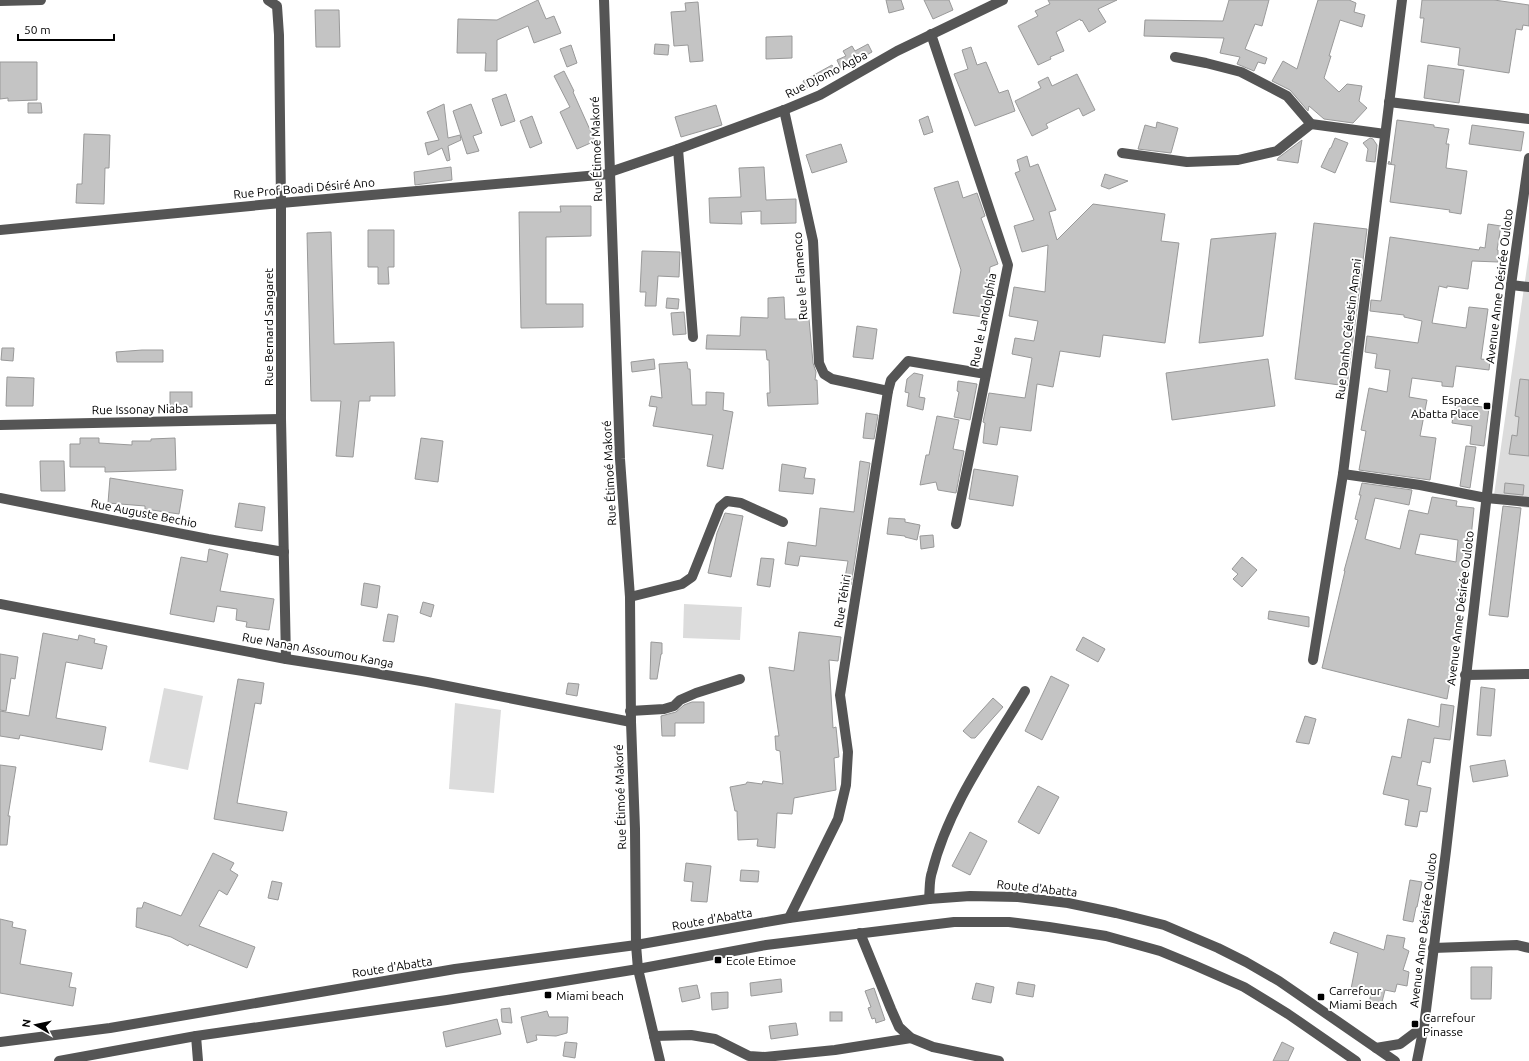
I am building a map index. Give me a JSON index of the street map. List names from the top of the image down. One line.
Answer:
{"streets":{"street":["Rue Djomo Agba","Rue Étimoé Makoré","Rue Prof Boadi Désiré Ano","Rue le Flamenco","Avenue Anne Désirée Ouloto","Rue le Landolphia","Rue Bernard Sangaret","Rue Danho Célestin Amani","Rue Issonay Niaba","Rue Auguste Bechio","Rue Téhiri","Rue Nanan Assoumou Kanga","Route d'Abatta"]},"crossings":[["Rue Djomo Agba","Rue Étimoé Makoré"],["Rue Djomo Agba","Rue Prof Boadi Désiré Ano"],["Rue Djomo Agba","Rue le Flamenco"],["Rue Djomo Agba","Rue le Landolphia"],["Rue Étimoé Makoré","Rue Prof Boadi Désiré Ano"],["Rue Étimoé Makoré","Rue Nanan Assoumou Kanga"],["Rue Étimoé Makoré","Route d'Abatta"],["Rue Prof Boadi Désiré Ano","Rue Bernard Sangaret"],["Rue le Flamenco","Rue Téhiri"],["Rue le Landolphia","Rue Téhiri"],["Rue Bernard Sangaret","Rue Issonay Niaba"],["Rue Bernard Sangaret","Rue Auguste Bechio"],["Rue Bernard Sangaret","Rue Nanan Assoumou Kanga"],["Rue Téhiri","Route d'Abatta"]],"places":{"transit":["Espace Abatta Place","Ecole Etimoe","Miami beach","Carrefour Miami Beach","Carrefour Pinasse"]},"scale_bar":"50 m","north":"left"}
